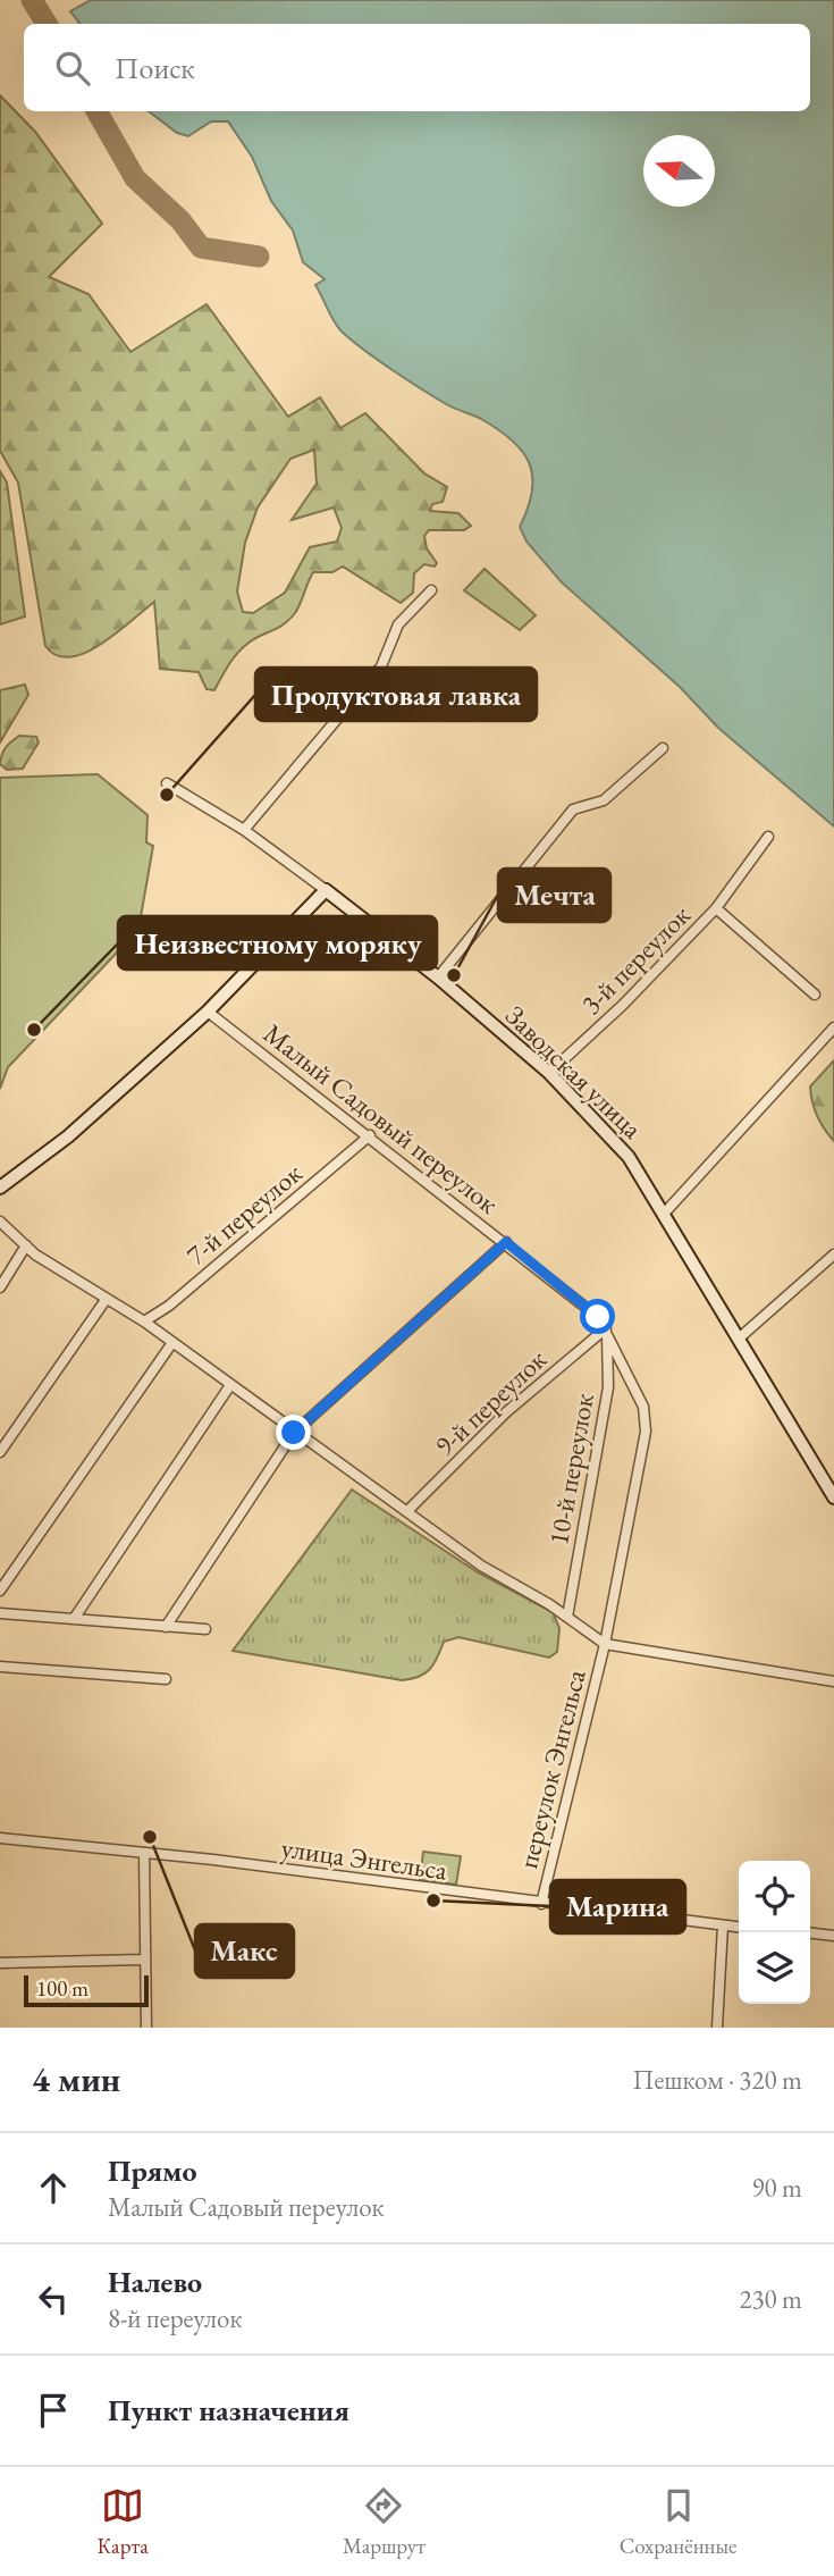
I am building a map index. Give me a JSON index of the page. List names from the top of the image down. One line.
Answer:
{"streets":{"street":["3-й переулок","Заводская улица","Малый Садовый переулок","7-й переулок","9-й переулок","10-й переулок","переулок Энгельса","улица Энгельса"]},"crossings":[["3-й переулок","Заводская улица"],["Малый Садовый переулок","7-й переулок"],["Малый Садовый переулок","9-й переулок"],["Малый Садовый переулок","10-й переулок"],["Малый Садовый переулок","переулок Энгельса"],["9-й переулок","10-й переулок"],["переулок Энгельса","улица Энгельса"]],"places":["Продуктовая лавка","Мечта","Неизвестному моряку","Макс","Марина"],"scale_bar":"100 m","north":"left","page":{"search":"Поиск","scale":"100 m","heading":["4 мин","Пешком · 320 m"],"list":[["Прямо","Малый Садовый переулок","90 m"],["Налево","8-й переулок","230 m"],"Пункт назначения"],"nav":["Карта","Маршрут","Сохранённые"]}}
